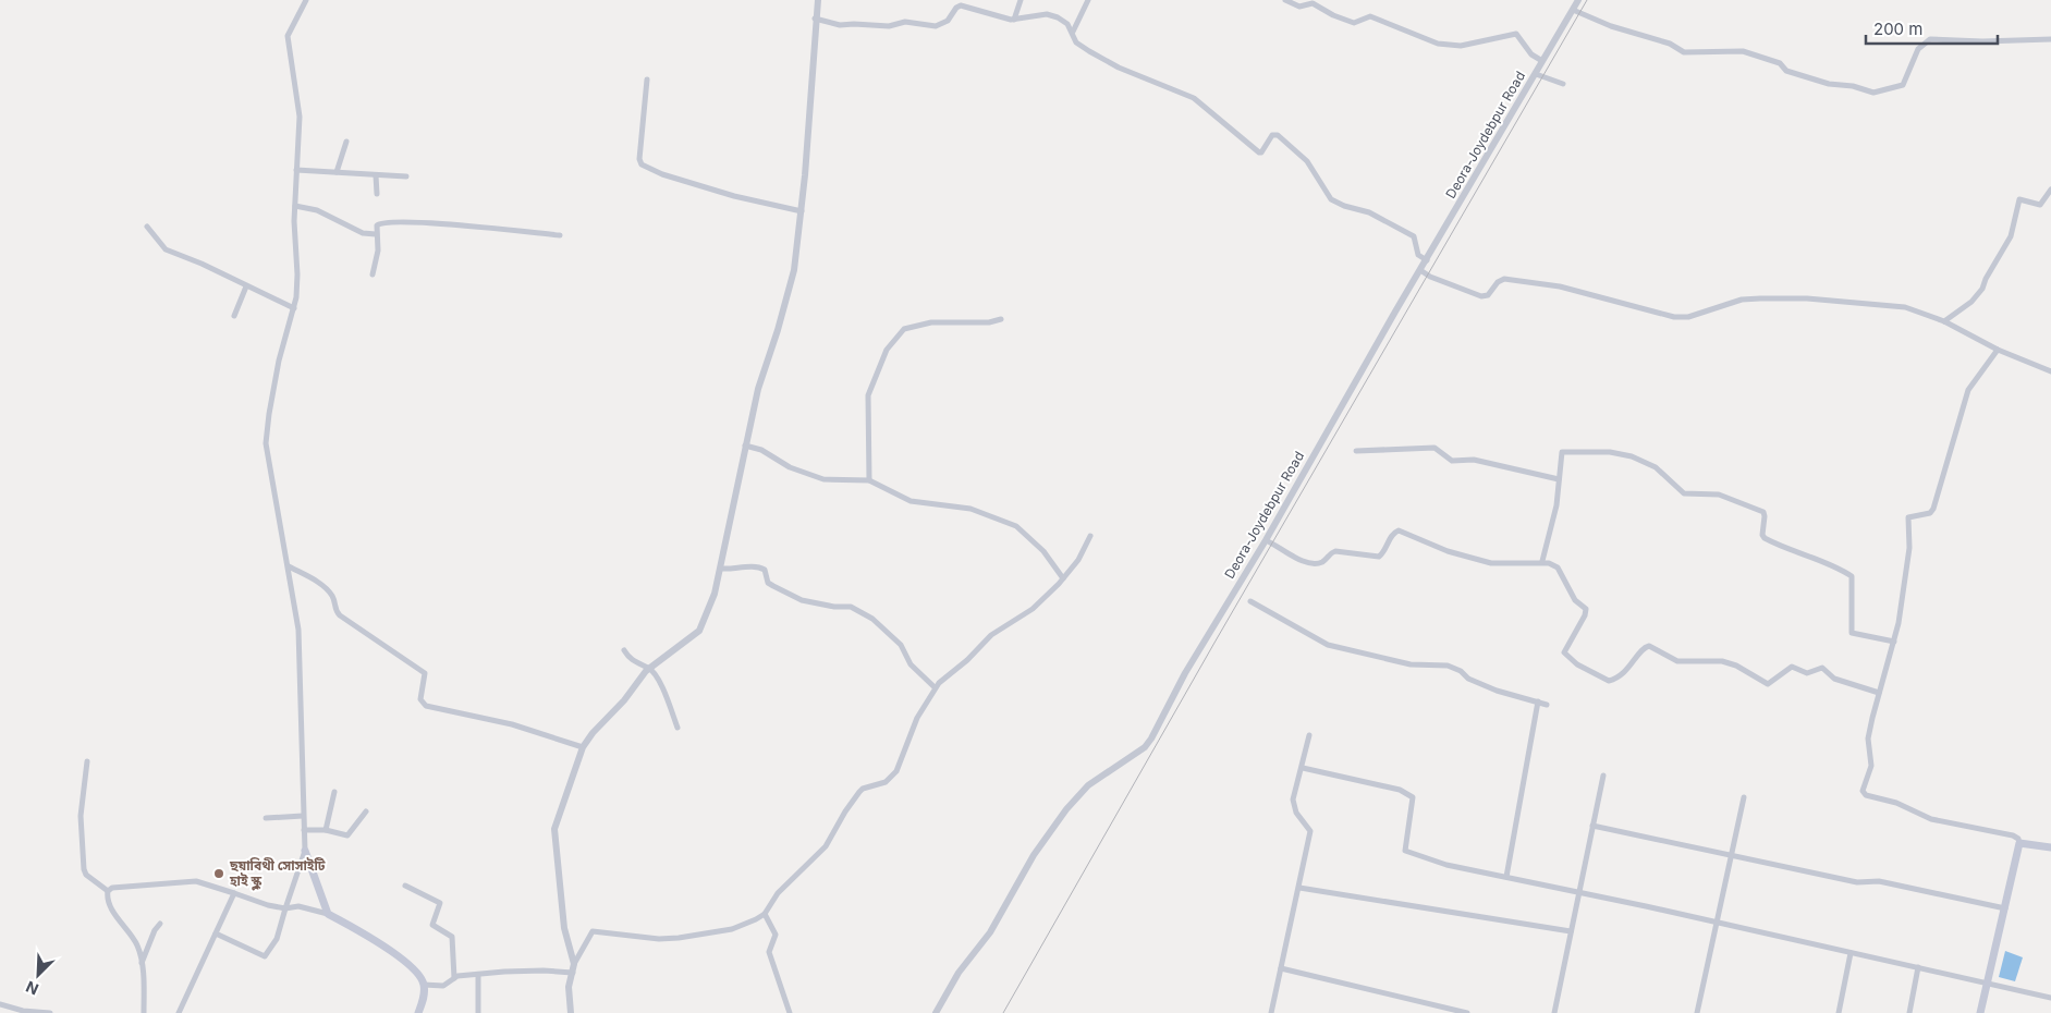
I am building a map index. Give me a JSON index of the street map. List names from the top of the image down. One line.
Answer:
{"streets":{"street":["Deora-Joydebpur Road"]},"places":["ছয়াবিথী সোসাইটি হাই স্কুল"],"scale_bar":"200 m","north":"bottom left"}
